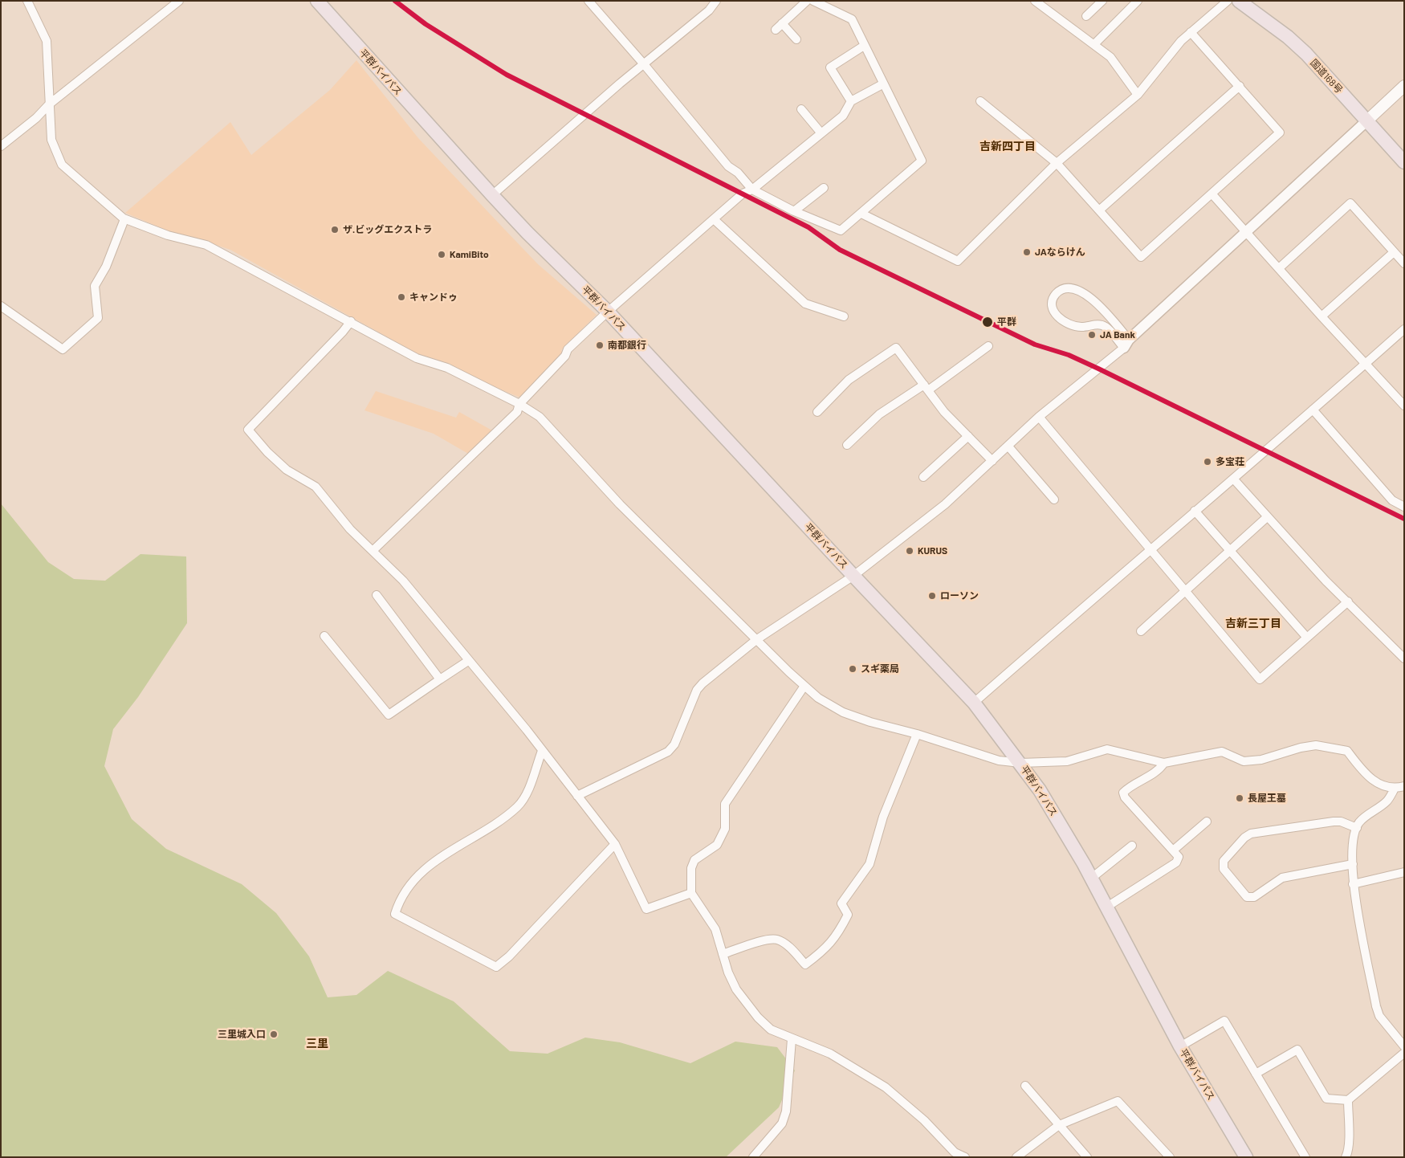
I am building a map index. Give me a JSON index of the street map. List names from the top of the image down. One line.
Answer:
{"streets":{"highway":["平群バイパス","国道168号"]},"districts":["吉新四丁目","吉新三丁目","三里"],"places":["ザ.ビッグエクストラ","JAならけん","KamiBito","キャンドゥ","平群","JA Bank","南都銀行","多宝荘","KURUS","ローソン","スギ薬局","長屋王墓","三里城入口"]}
